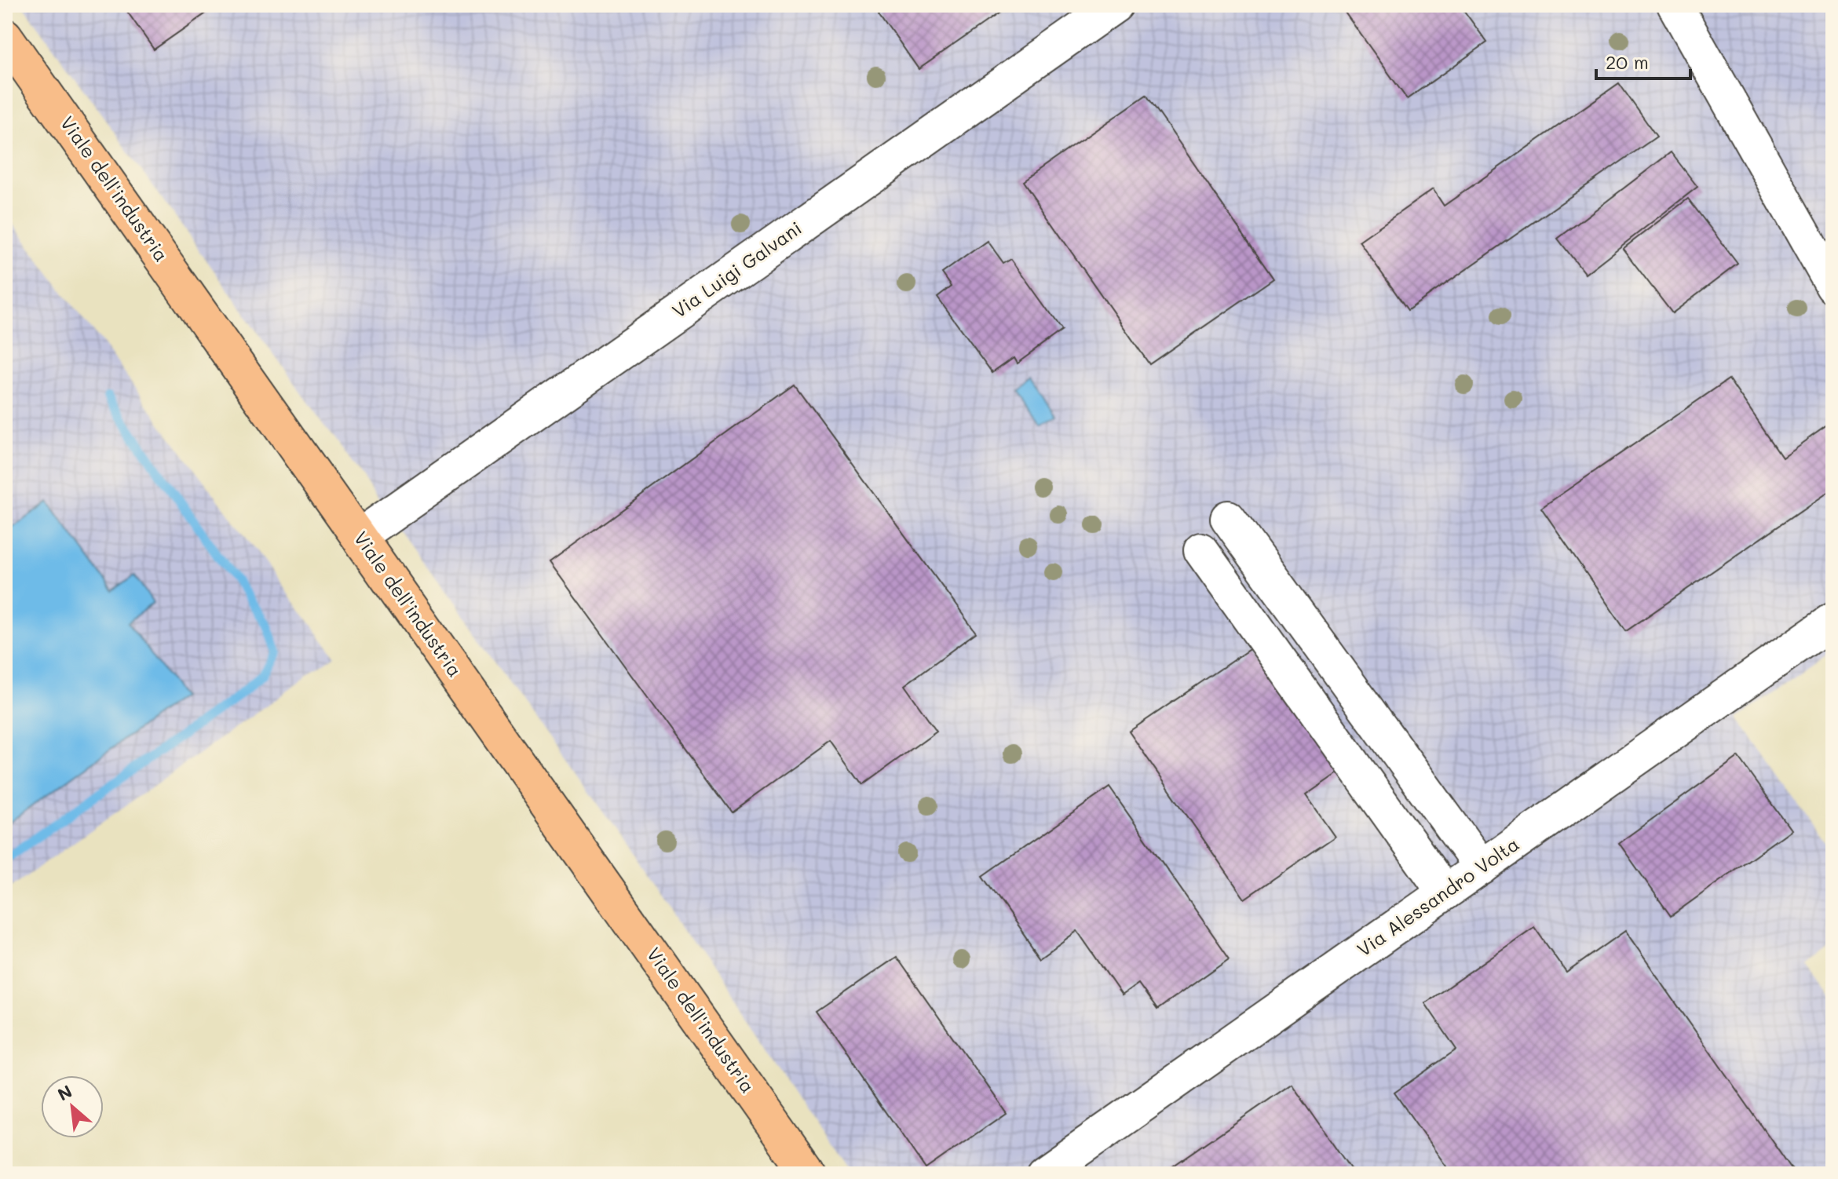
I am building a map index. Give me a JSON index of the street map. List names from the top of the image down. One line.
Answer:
{"streets":{"main road":["Viale dell'industria"],"street":["Via Luigi Galvani","Via Alessandro Volta"]},"crossings":[["Viale dell'industria","Via Luigi Galvani"]],"scale_bar":"20 m","north":"top left"}
